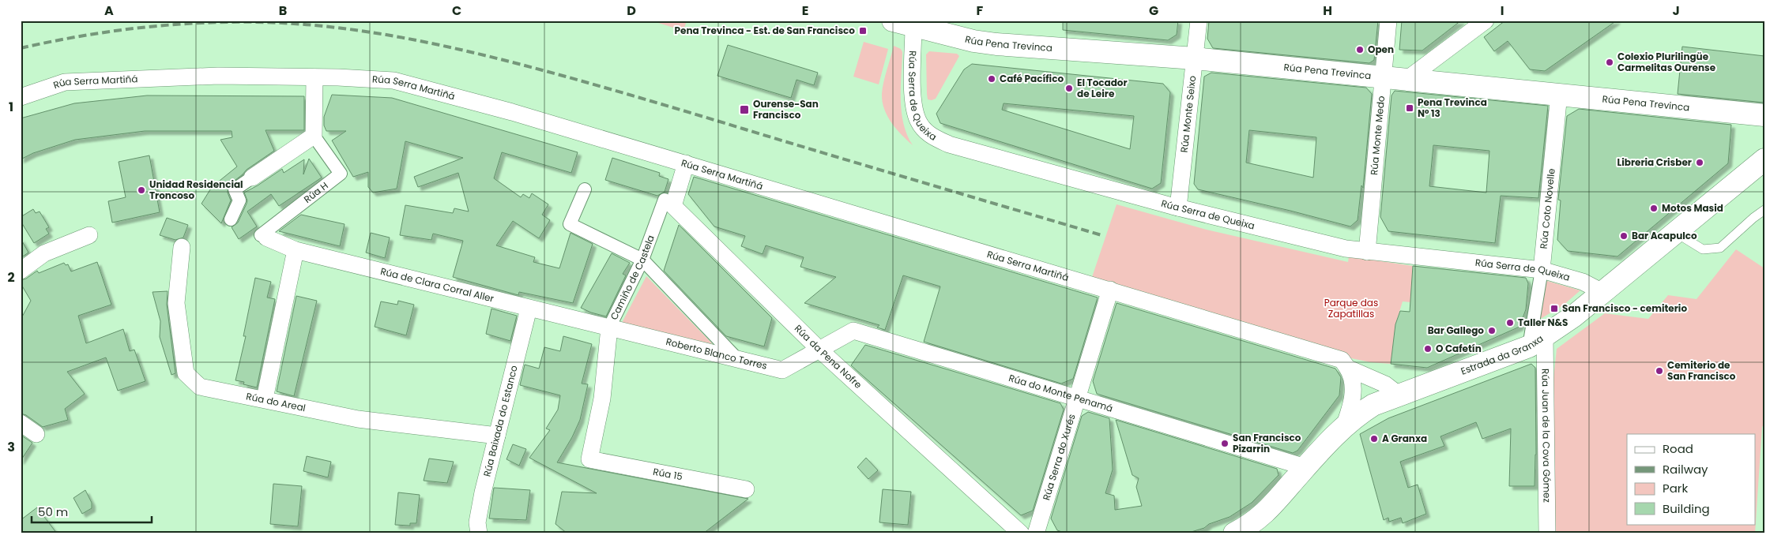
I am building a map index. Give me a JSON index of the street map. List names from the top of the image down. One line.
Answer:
{"streets":{"street":["Rúa Pena Trevinca","Rúa Serra Martiñá","Rúa Serra de Queixa","Rúa Monte Seixo","Rúa Monte Medo","Rúa H","Rúa Coto Novelle","Camiño de Castela","Rúa de Clara Corral Aller","Roberto Blanco Torres","Estrada da Granxa","Rúa da Pena Nofre","Rúa do Monte Penamá","Rúa do Areal","Rúa Baixada do Estanco","Rúa Juan de la Cova Gómez","Rúa Serra do Xurés","Rúa 15"]},"crossings":[["Rúa Pena Trevinca","Rúa Serra de Queixa"],["Rúa Pena Trevinca","Rúa Monte Seixo"],["Rúa Pena Trevinca","Rúa Monte Medo"],["Rúa Pena Trevinca","Rúa Coto Novelle"],["Rúa Serra Martiñá","Estrada da Granxa"],["Rúa Serra Martiñá","Rúa Serra do Xurés"],["Rúa Serra de Queixa","Rúa Monte Seixo"],["Rúa Serra de Queixa","Rúa Monte Medo"],["Rúa Serra de Queixa","Rúa Coto Novelle"],["Rúa Serra de Queixa","Estrada da Granxa"],["Rúa H","Rúa de Clara Corral Aller"],["Rúa Coto Novelle","Estrada da Granxa"],["Rúa Coto Novelle","Rúa Juan de la Cova Gómez"],["Camiño de Castela","Rúa de Clara Corral Aller"],["Camiño de Castela","Roberto Blanco Torres"],["Camiño de Castela","Rúa da Pena Nofre"],["Camiño de Castela","Rúa 15"],["Rúa de Clara Corral Aller","Roberto Blanco Torres"],["Rúa de Clara Corral Aller","Rúa Baixada do Estanco"],["Roberto Blanco Torres","Rúa da Pena Nofre"],["Roberto Blanco Torres","Rúa do Monte Penamá"],["Estrada da Granxa","Rúa do Monte Penamá"],["Estrada da Granxa","Rúa Juan de la Cova Gómez"],["Rúa da Pena Nofre","Rúa do Monte Penamá"],["Rúa do Monte Penamá","Rúa Serra do Xurés"],["Rúa do Areal","Rúa Baixada do Estanco"]],"parks":["Parque das Zapatillas"],"places":{"transit":["Pena Trevinca - Est. de San Francisco","Pena Trevinca Nº 13","Ourense-San Francisco","San Francisco - cemiterio"],"other":["Open","Colexio Plurilingüe Carmelitas Ourense","Café Pacífico","El Tocador de Leire","Libreria Crisber","Unidad Residencial Troncoso","Motos Masid","Bar Acapulco","Taller N&S","Bar Gallego","O Cafetín","Cemiterio de San Francisco","A Granxa","San Francisco Pizarrin"]},"legend":["Road","Railway","Park","Building"],"scale_bar":"50 m","grid":{"columns":["A","B","C","D","E","F","G","H","I","J"],"rows":["1","2","3"]}}
